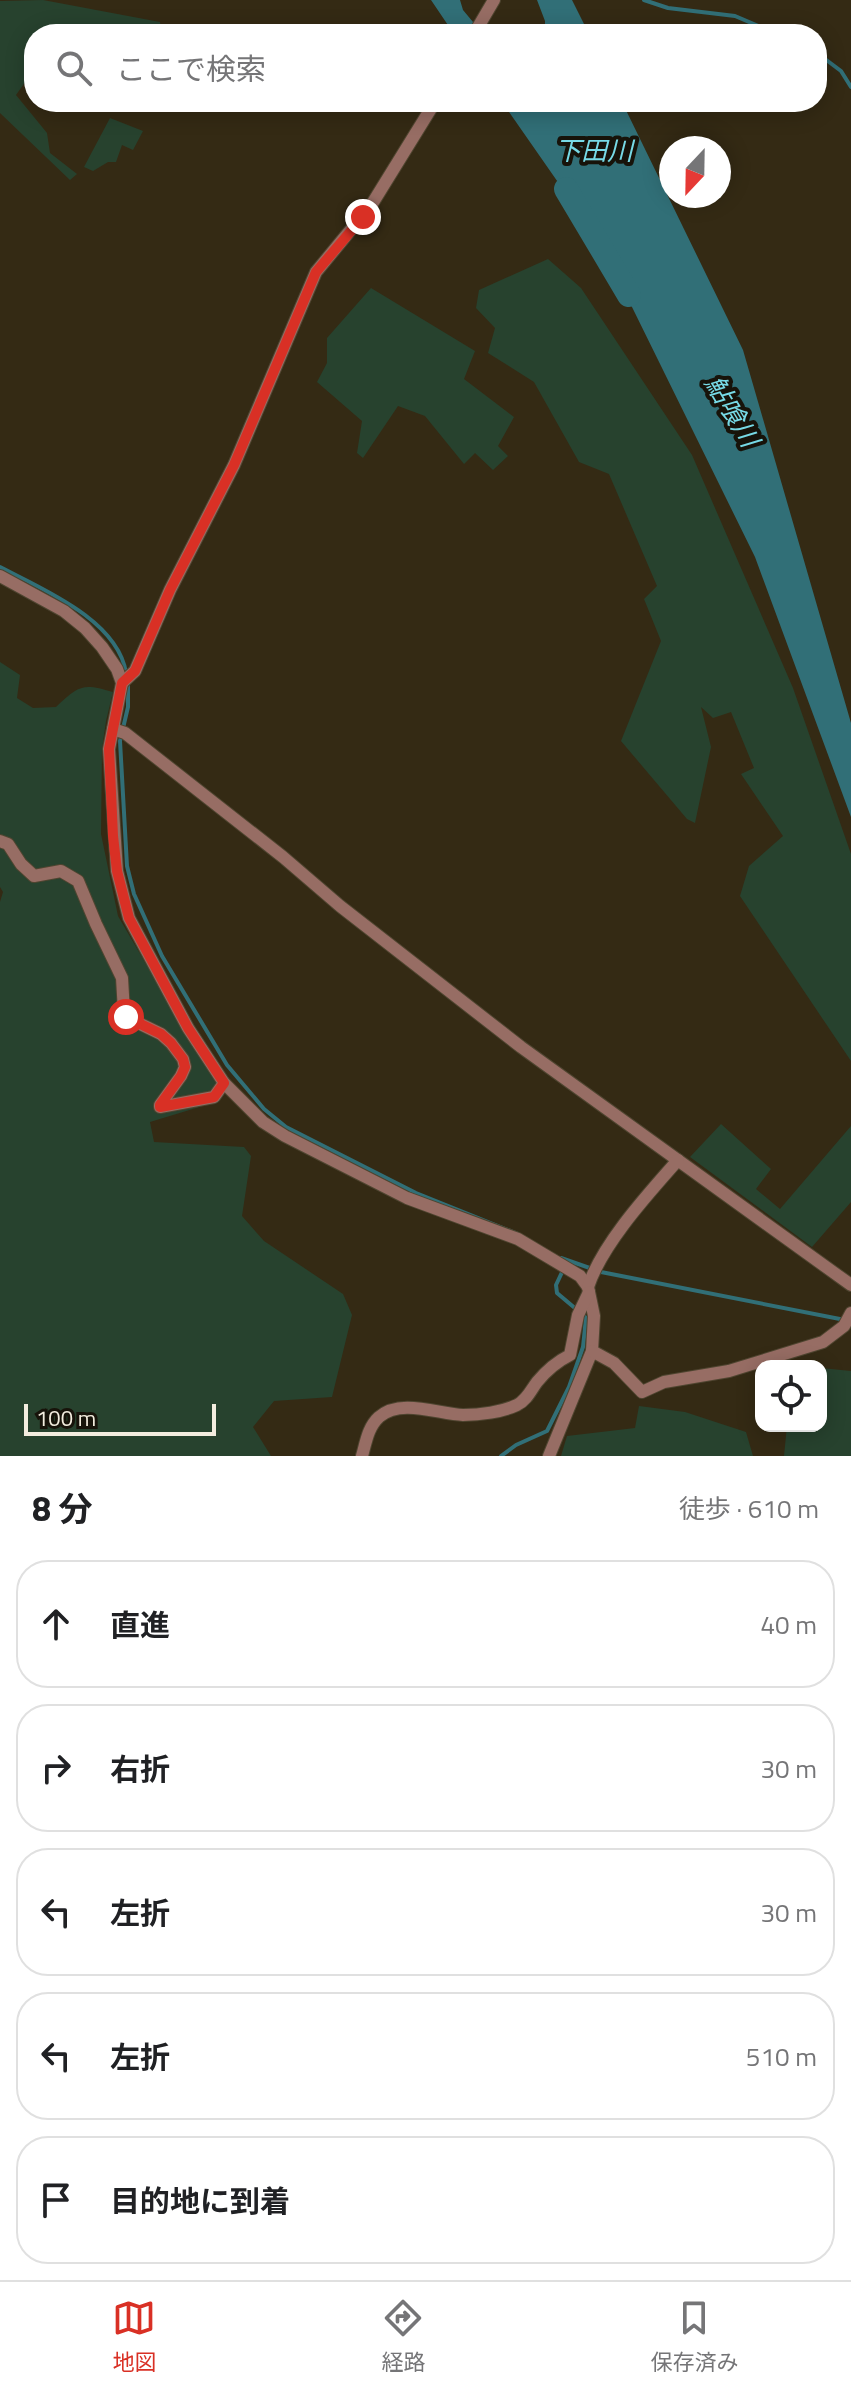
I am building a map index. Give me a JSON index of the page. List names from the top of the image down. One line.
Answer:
{"water":["下田川","鮎喰川"],"scale_bar":"100 m","north":"bottom","page":{"search":"ここで検索","scale":"100 m","heading":["8 分","徒歩 · 610 m"],"list":[["直進","40 m"],["右折","30 m"],["左折","30 m"],["左折","510 m"],"目的地に到着"],"nav":["地図","経路","保存済み"]}}
